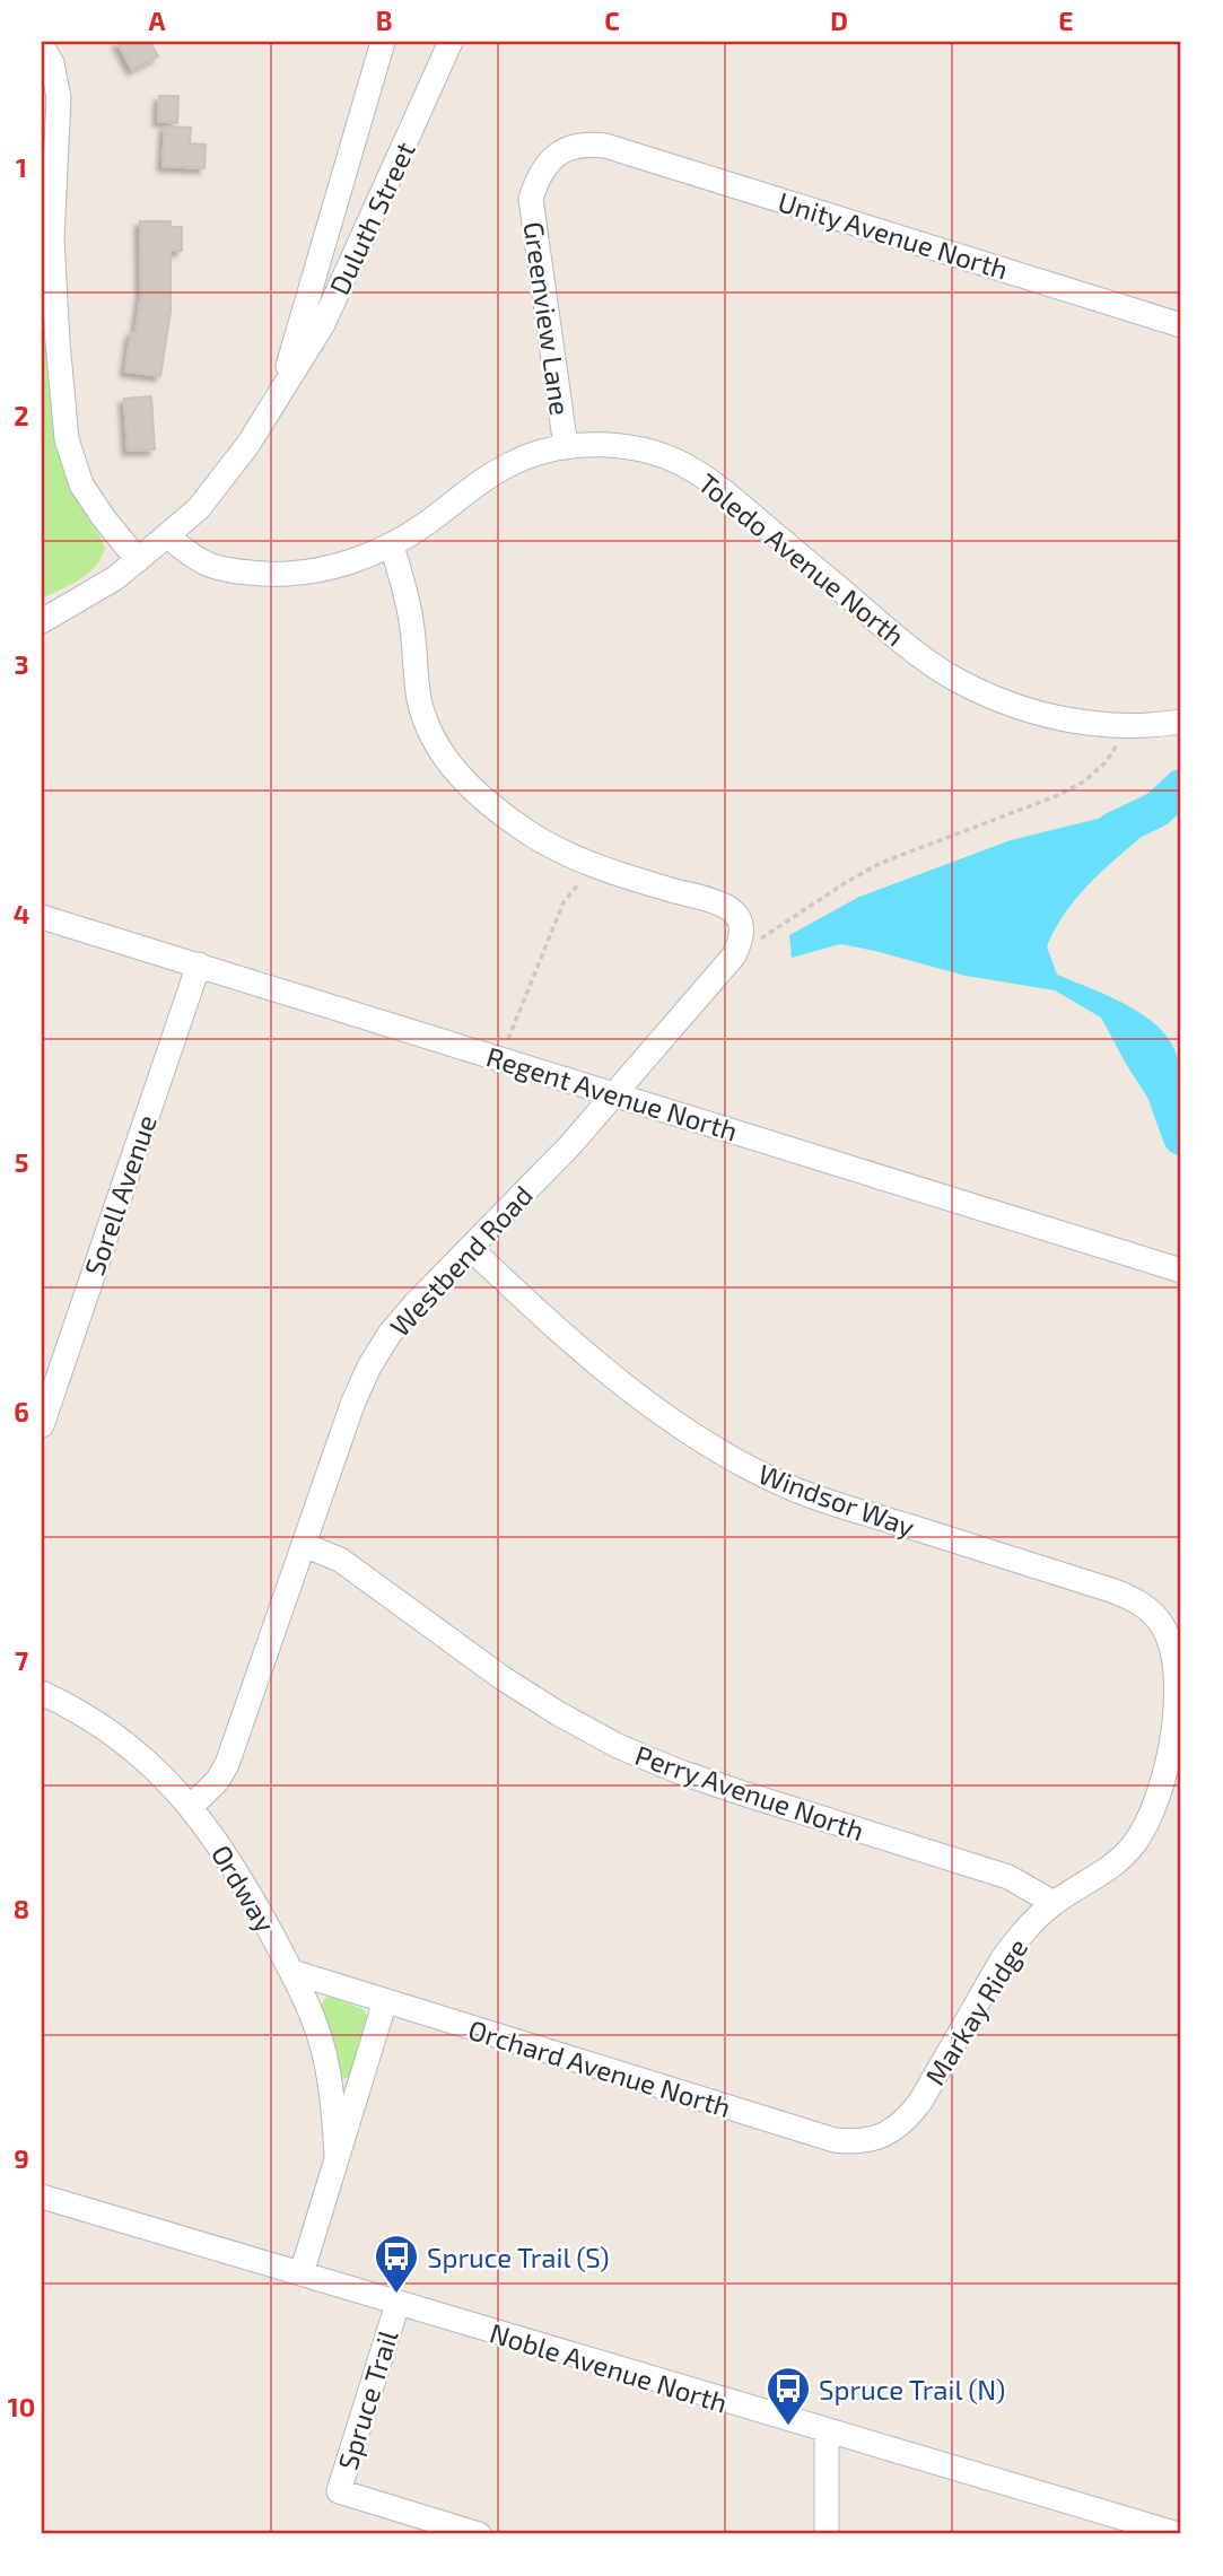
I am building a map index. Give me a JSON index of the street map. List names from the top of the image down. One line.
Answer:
{"streets":{"street":["Duluth Street","Unity Avenue North","Greenview Lane","Toledo Avenue North","Regent Avenue North","Sorell Avenue","Westbend Road","Windsor Way","Perry Avenue North","Ordway","Markay Ridge","Orchard Avenue North","Noble Avenue North","Spruce Trail"]},"crossings":[["Duluth Street","Toledo Avenue North"],["Unity Avenue North","Greenview Lane"],["Greenview Lane","Toledo Avenue North"],["Regent Avenue North","Sorell Avenue"],["Regent Avenue North","Westbend Road"],["Westbend Road","Windsor Way"],["Westbend Road","Perry Avenue North"],["Westbend Road","Ordway"],["Windsor Way","Markay Ridge"],["Perry Avenue North","Markay Ridge"],["Ordway","Orchard Avenue North"],["Ordway","Noble Avenue North"],["Markay Ridge","Orchard Avenue North"],["Noble Avenue North","Spruce Trail"]],"places":{"bus stop":["Spruce Trail (S)","Spruce Trail (N)"]},"grid":{"columns":["A","B","C","D","E"],"rows":["1","2","3","4","5","6","7","8","9","10"]}}
